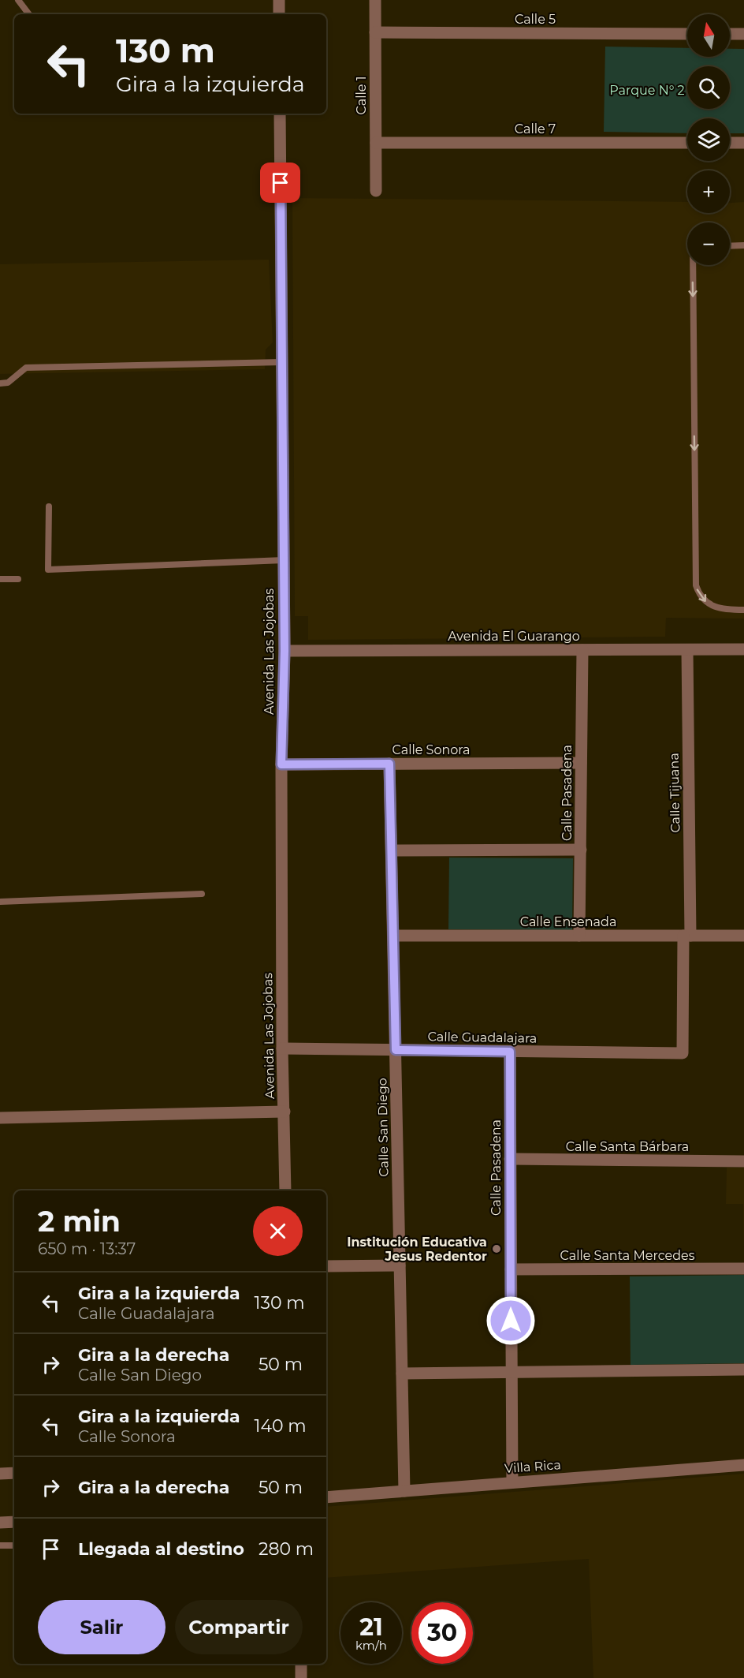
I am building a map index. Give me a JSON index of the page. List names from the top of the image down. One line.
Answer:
{"streets":{"street":["Calle 5","Calle 1","Calle 7","Avenida El Guarango","Avenida Las Jojobas","Calle Sonora","Calle Pasadena","Calle Tijuana","Calle Ensenada","Calle Guadalajara","Calle San Diego","Calle Santa Bárbara","Calle Santa Mercedes","Villa Rica"]},"crossings":[["Calle 5","Calle 1"],["Calle 1","Calle 7"],["Avenida El Guarango","Avenida Las Jojobas"],["Avenida El Guarango","Calle Pasadena"],["Avenida El Guarango","Calle Tijuana"],["Avenida Las Jojobas","Calle Sonora"],["Avenida Las Jojobas","Calle Guadalajara"],["Calle Sonora","Calle Pasadena"],["Calle Sonora","Calle San Diego"],["Calle Pasadena","Calle Ensenada"],["Calle Pasadena","Calle Guadalajara"],["Calle Pasadena","Calle Santa Bárbara"],["Calle Pasadena","Calle Santa Mercedes"],["Calle Pasadena","Villa Rica"],["Calle Tijuana","Calle Ensenada"],["Calle Tijuana","Calle Guadalajara"],["Calle Ensenada","Calle San Diego"],["Calle Guadalajara","Calle San Diego"],["Calle San Diego","Villa Rica"]],"parks":["Parque N° 2"],"places":["Institución Educativa Jesus Redentor"],"north":"top","page":{"map_buttons":["+","−"],"turn":["130 m","Gira a la izquierda"],"heading":["2 min","650 m · 13:37"],"list":[{"name":"Gira a la izquierda","note":"Calle Guadalajara","value":"130 m"},{"name":"Gira a la derecha","note":"Calle San Diego","value":"50 m"},{"name":"Gira a la izquierda","note":"Calle Sonora","value":"140 m"},{"name":"Gira a la derecha","value":"50 m"},{"name":"Llegada al destino","value":"280 m"}],"buttons":["Salir","Compartir"],"speed":"21 km/h","limit":"30"}}
